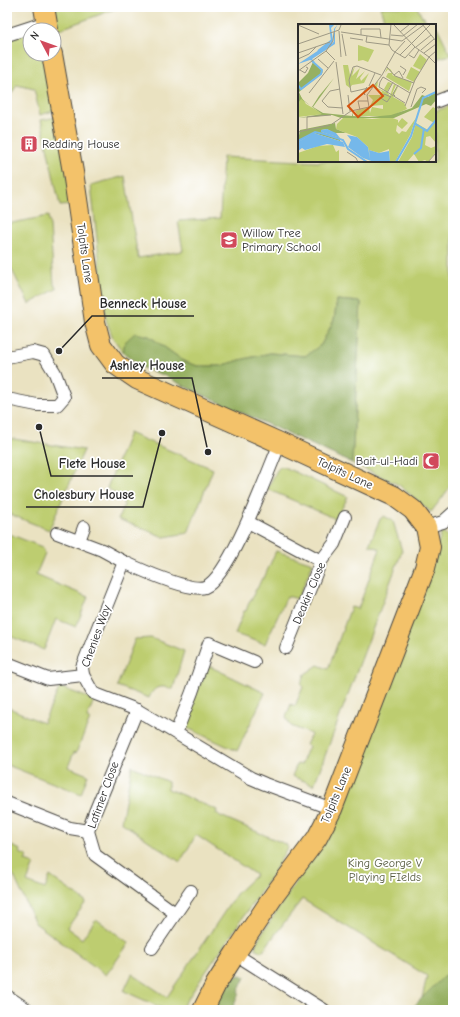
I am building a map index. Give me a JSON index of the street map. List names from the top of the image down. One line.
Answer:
{"streets":{"main road":["Tolpits Lane"],"street":["Deakin Close","Chenies Way","Latimer Close"]},"crossings":[["Tolpits Lane","Chenies Way"],["Chenies Way","Latimer Close"]],"parks":["King George V Playing FIelds"],"places":{"building":["Redding House"],"school or university":["Willow Tree Primary School"],"other":["Benneck House","Flete House","Cholesbury House","Ashley House"],"mosque":["Bait-ul-Hadi"]},"north":"top left"}
